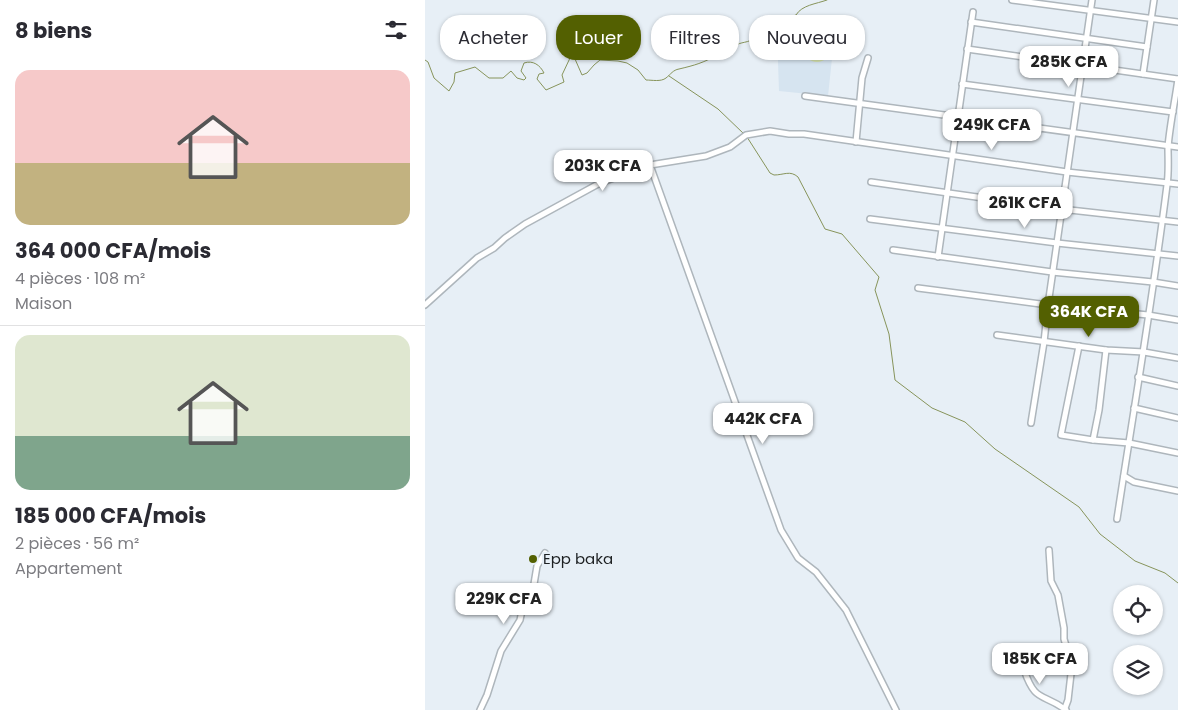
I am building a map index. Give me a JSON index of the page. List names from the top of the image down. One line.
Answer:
{"places":["Epp baka"],"page":{"heading":"8 biens","chip":["Acheter","Louer","Filtres","Nouveau"],"price":["285K CFA","249K CFA","203K CFA","261K CFA","364K CFA","442K CFA","229K CFA","185K CFA"],"list":[{"name":"364 000 CFA/mois","note":"4 pièces · 108 m² · Maison"},{"name":"185 000 CFA/mois","note":"2 pièces · 56 m² · Appartement"}]}}
